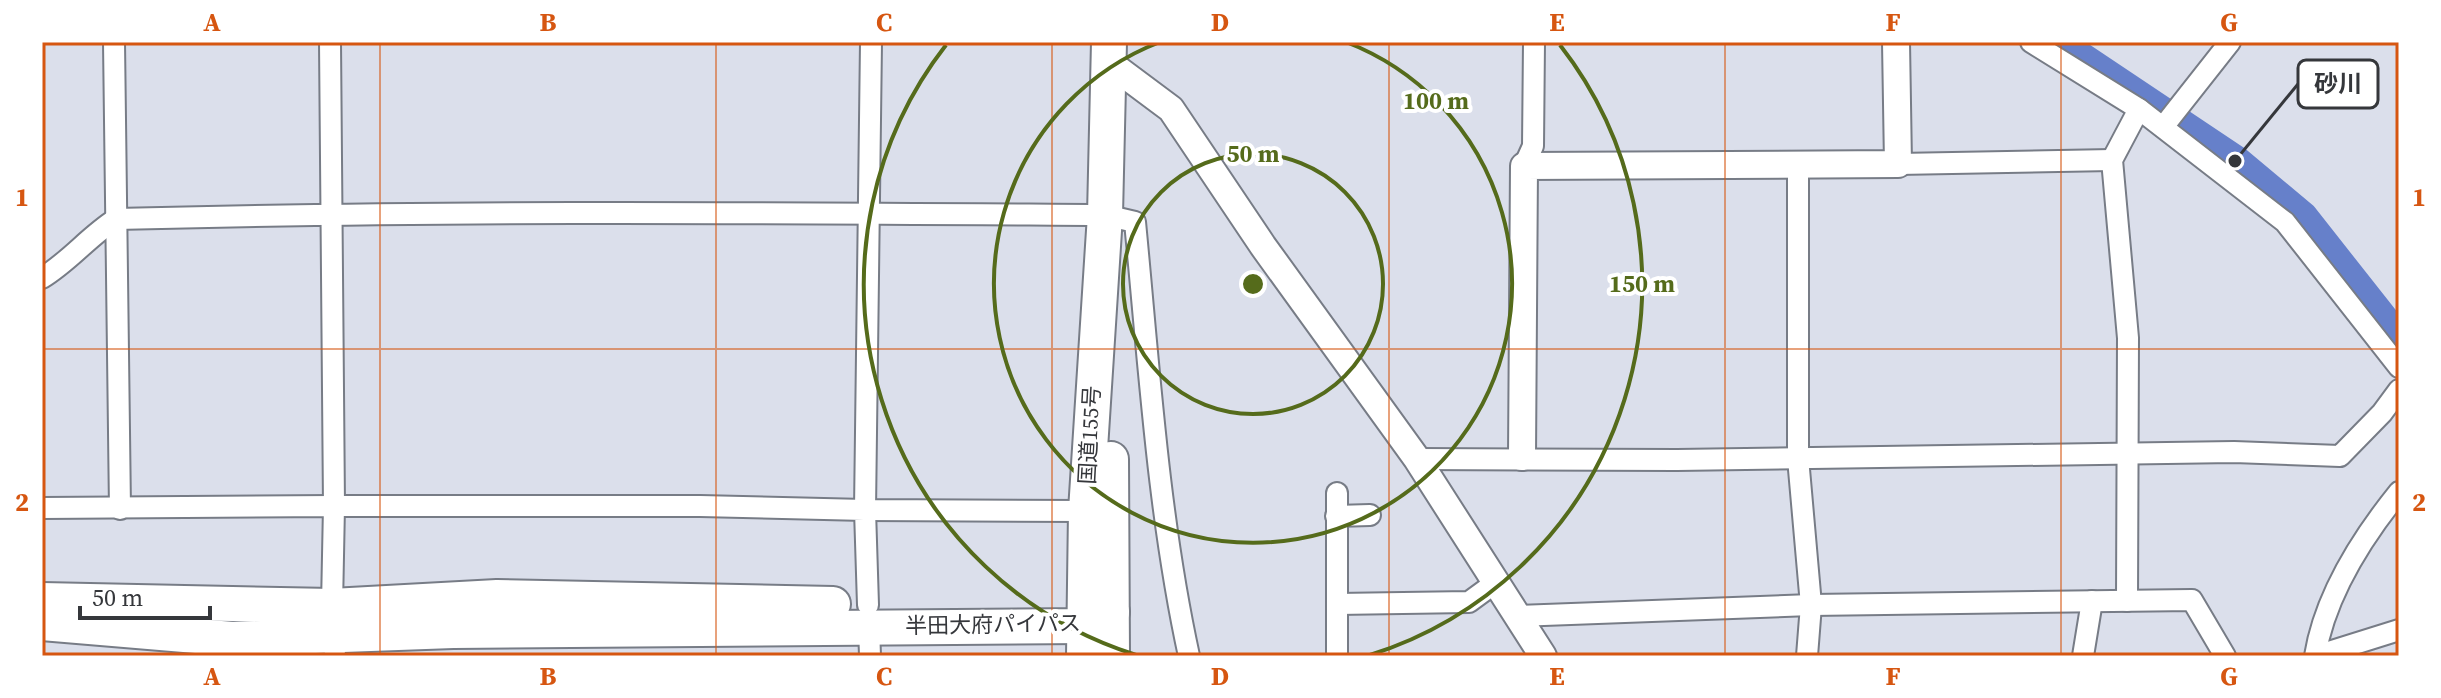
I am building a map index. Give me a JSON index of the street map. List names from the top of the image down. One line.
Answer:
{"streets":{"highway":["国道155号","半田大府パイパス"]},"crossings":[["国道155号","半田大府パイパス"]],"places":["砂川"],"scale_bar":"50 m","grid":{"columns":["A","B","C","D","E","F","G"],"rows":["1","2"]},"rings":["100 m","50 m","150 m"]}
